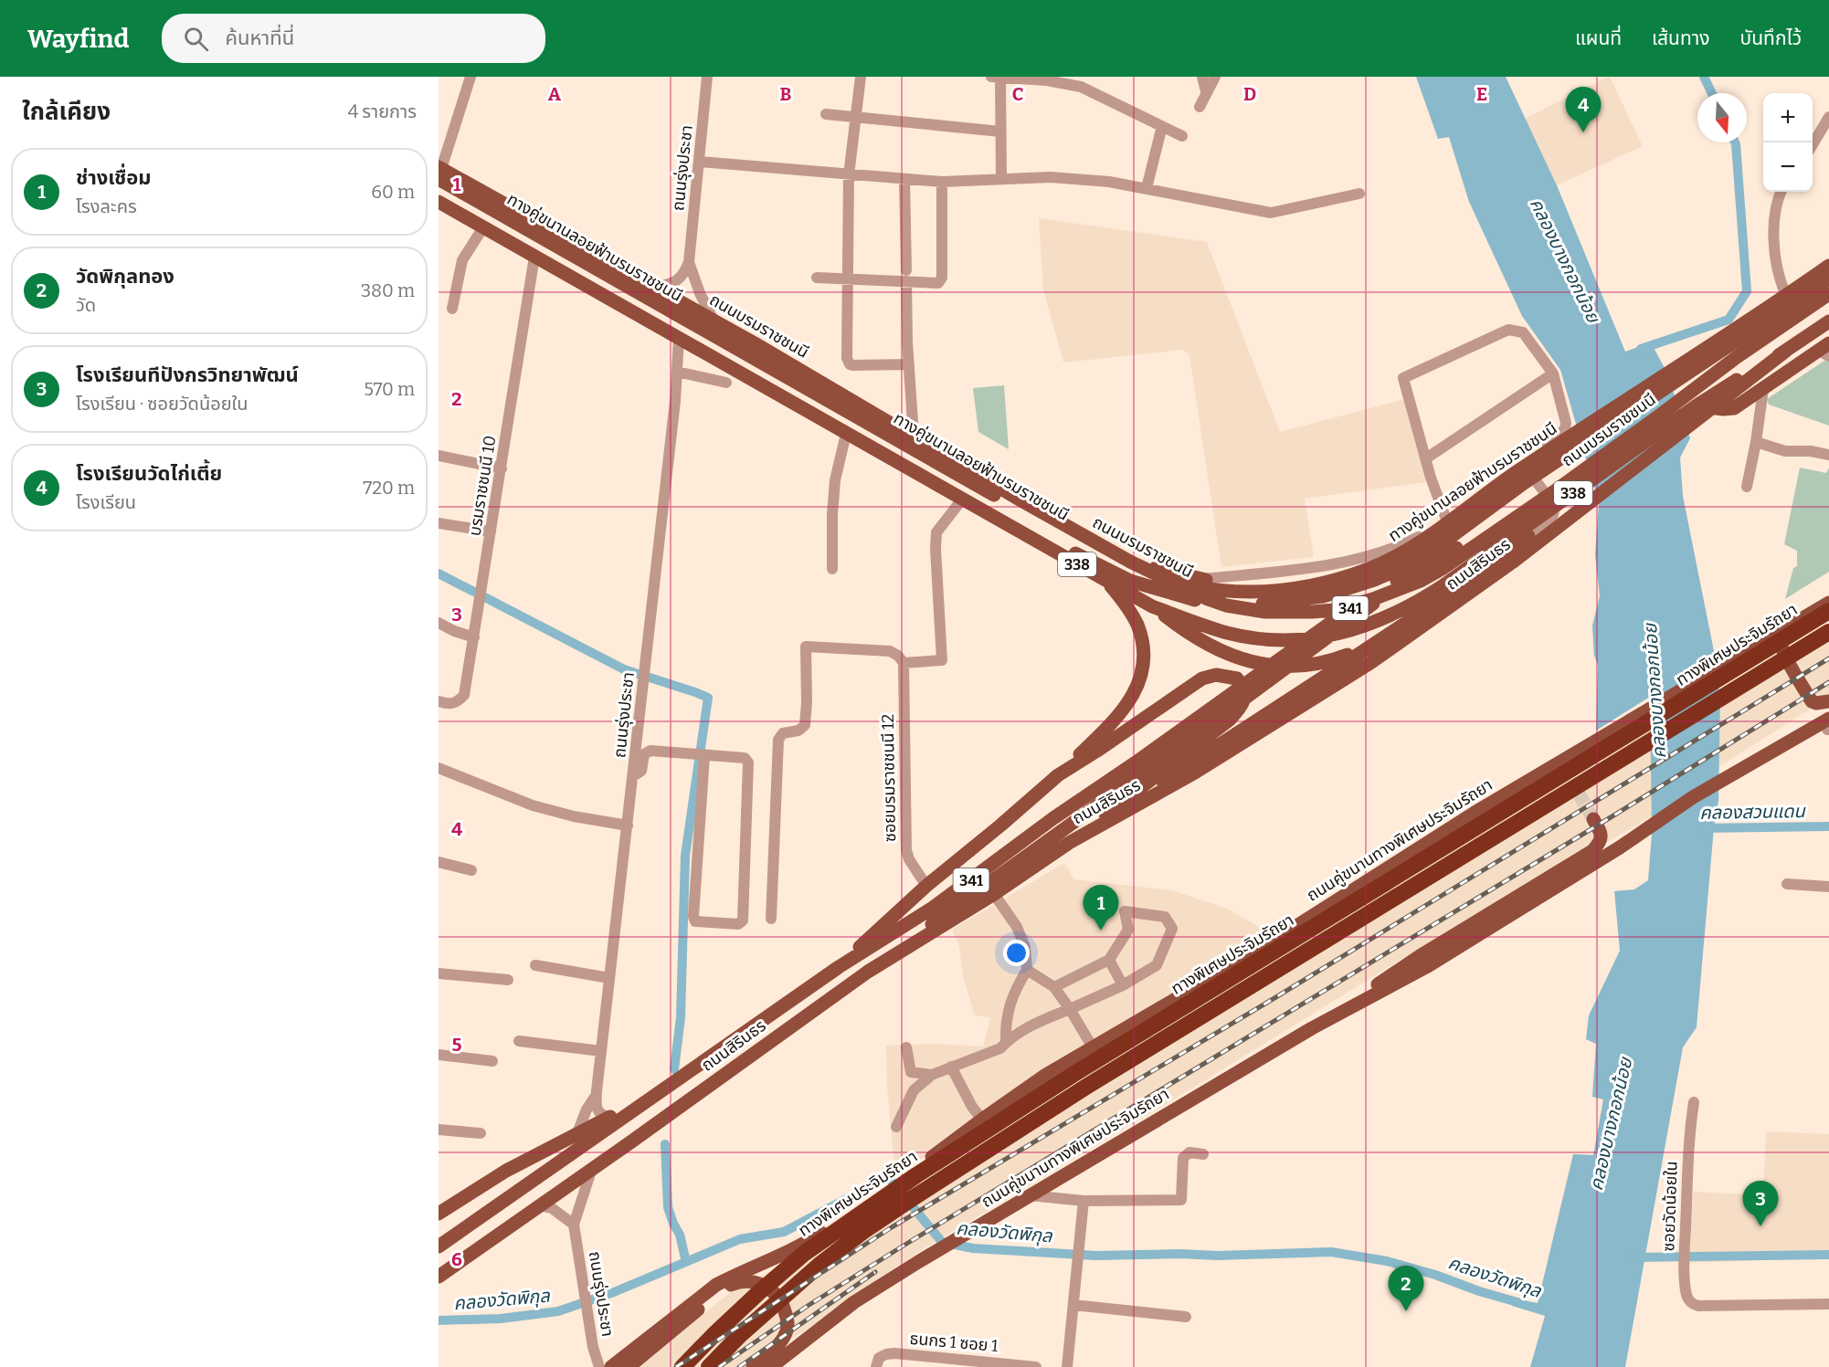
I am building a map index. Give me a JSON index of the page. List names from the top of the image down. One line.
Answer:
{"streets":{"highway":["ทางพิเศษประจิมรัถยา"],"main road":["ทางคู่ขนานลอยฟ้าบรมราชชนนี","ถนนบรมราชชนนี","338","ถนนสิรินธร","341","ถนนคู่ขนานทางพิเศษประจิมรัถยา"],"street":["ถนนรุ่งประชา","บรมราชชนนี 10","ซอยบรมราชชนนี 12","ซอยวัดน้อยใน","ธนกร 1 ซอย 1"]},"crossings":[["ถนนรุ่งประชา","ถนนบรมราชชนนี"],["ถนนรุ่งประชา","ถนนสิรินธร"],["ทางคู่ขนานลอยฟ้าบรมราชชนนี","ถนนบรมราชชนนี"],["ถนนบรมราชชนนี","บรมราชชนนี 10"],["ถนนบรมราชชนนี","ถนนสิรินธร"]],"water":["คลองบางกอกน้อย","คลองสวนแดน","คลองวัดพิกุล"],"north":"bottom","page":{"header":"Wayfind","search":"ค้นหาที่นี่","nav":["แผนที่","เส้นทาง","บันทึกไว้"],"heading":["ใกล้เคียง","4 รายการ"],"pins":["4","1","3","2"],"map_buttons":["+","−"],"list":[{"mark":"1","name":"ช่างเชื่อม","note":"โรงละคร","value":"60 m"},{"mark":"2","name":"วัดพิกุลทอง","note":"วัด","value":"380 m"},{"mark":"3","name":"โรงเรียนทีปังกรวิทยาพัฒน์","note":"โรงเรียน · ซอยวัดน้อยใน","value":"570 m"},{"mark":"4","name":"โรงเรียนวัดไก่เตี้ย","note":"โรงเรียน","value":"720 m"}]},"grid":{"columns":["A","B","C","D","E"],"rows":["1","2","3","4","5","6"]}}
